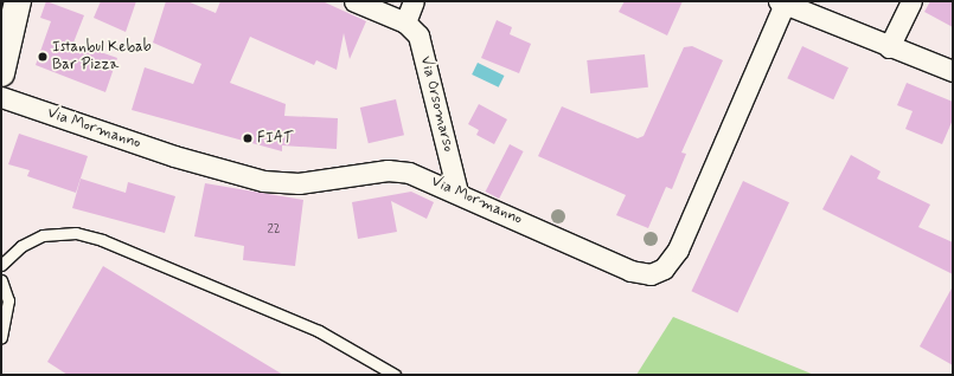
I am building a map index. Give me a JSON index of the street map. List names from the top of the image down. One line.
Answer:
{"streets":{"street":["Via Orsomarso","Via Mormanno"]},"crossings":[["Via Orsomarso","Via Mormanno"]],"places":["Istanbul Kebab Bar Pizza","FIAT"],"house_numbers":["22"]}
